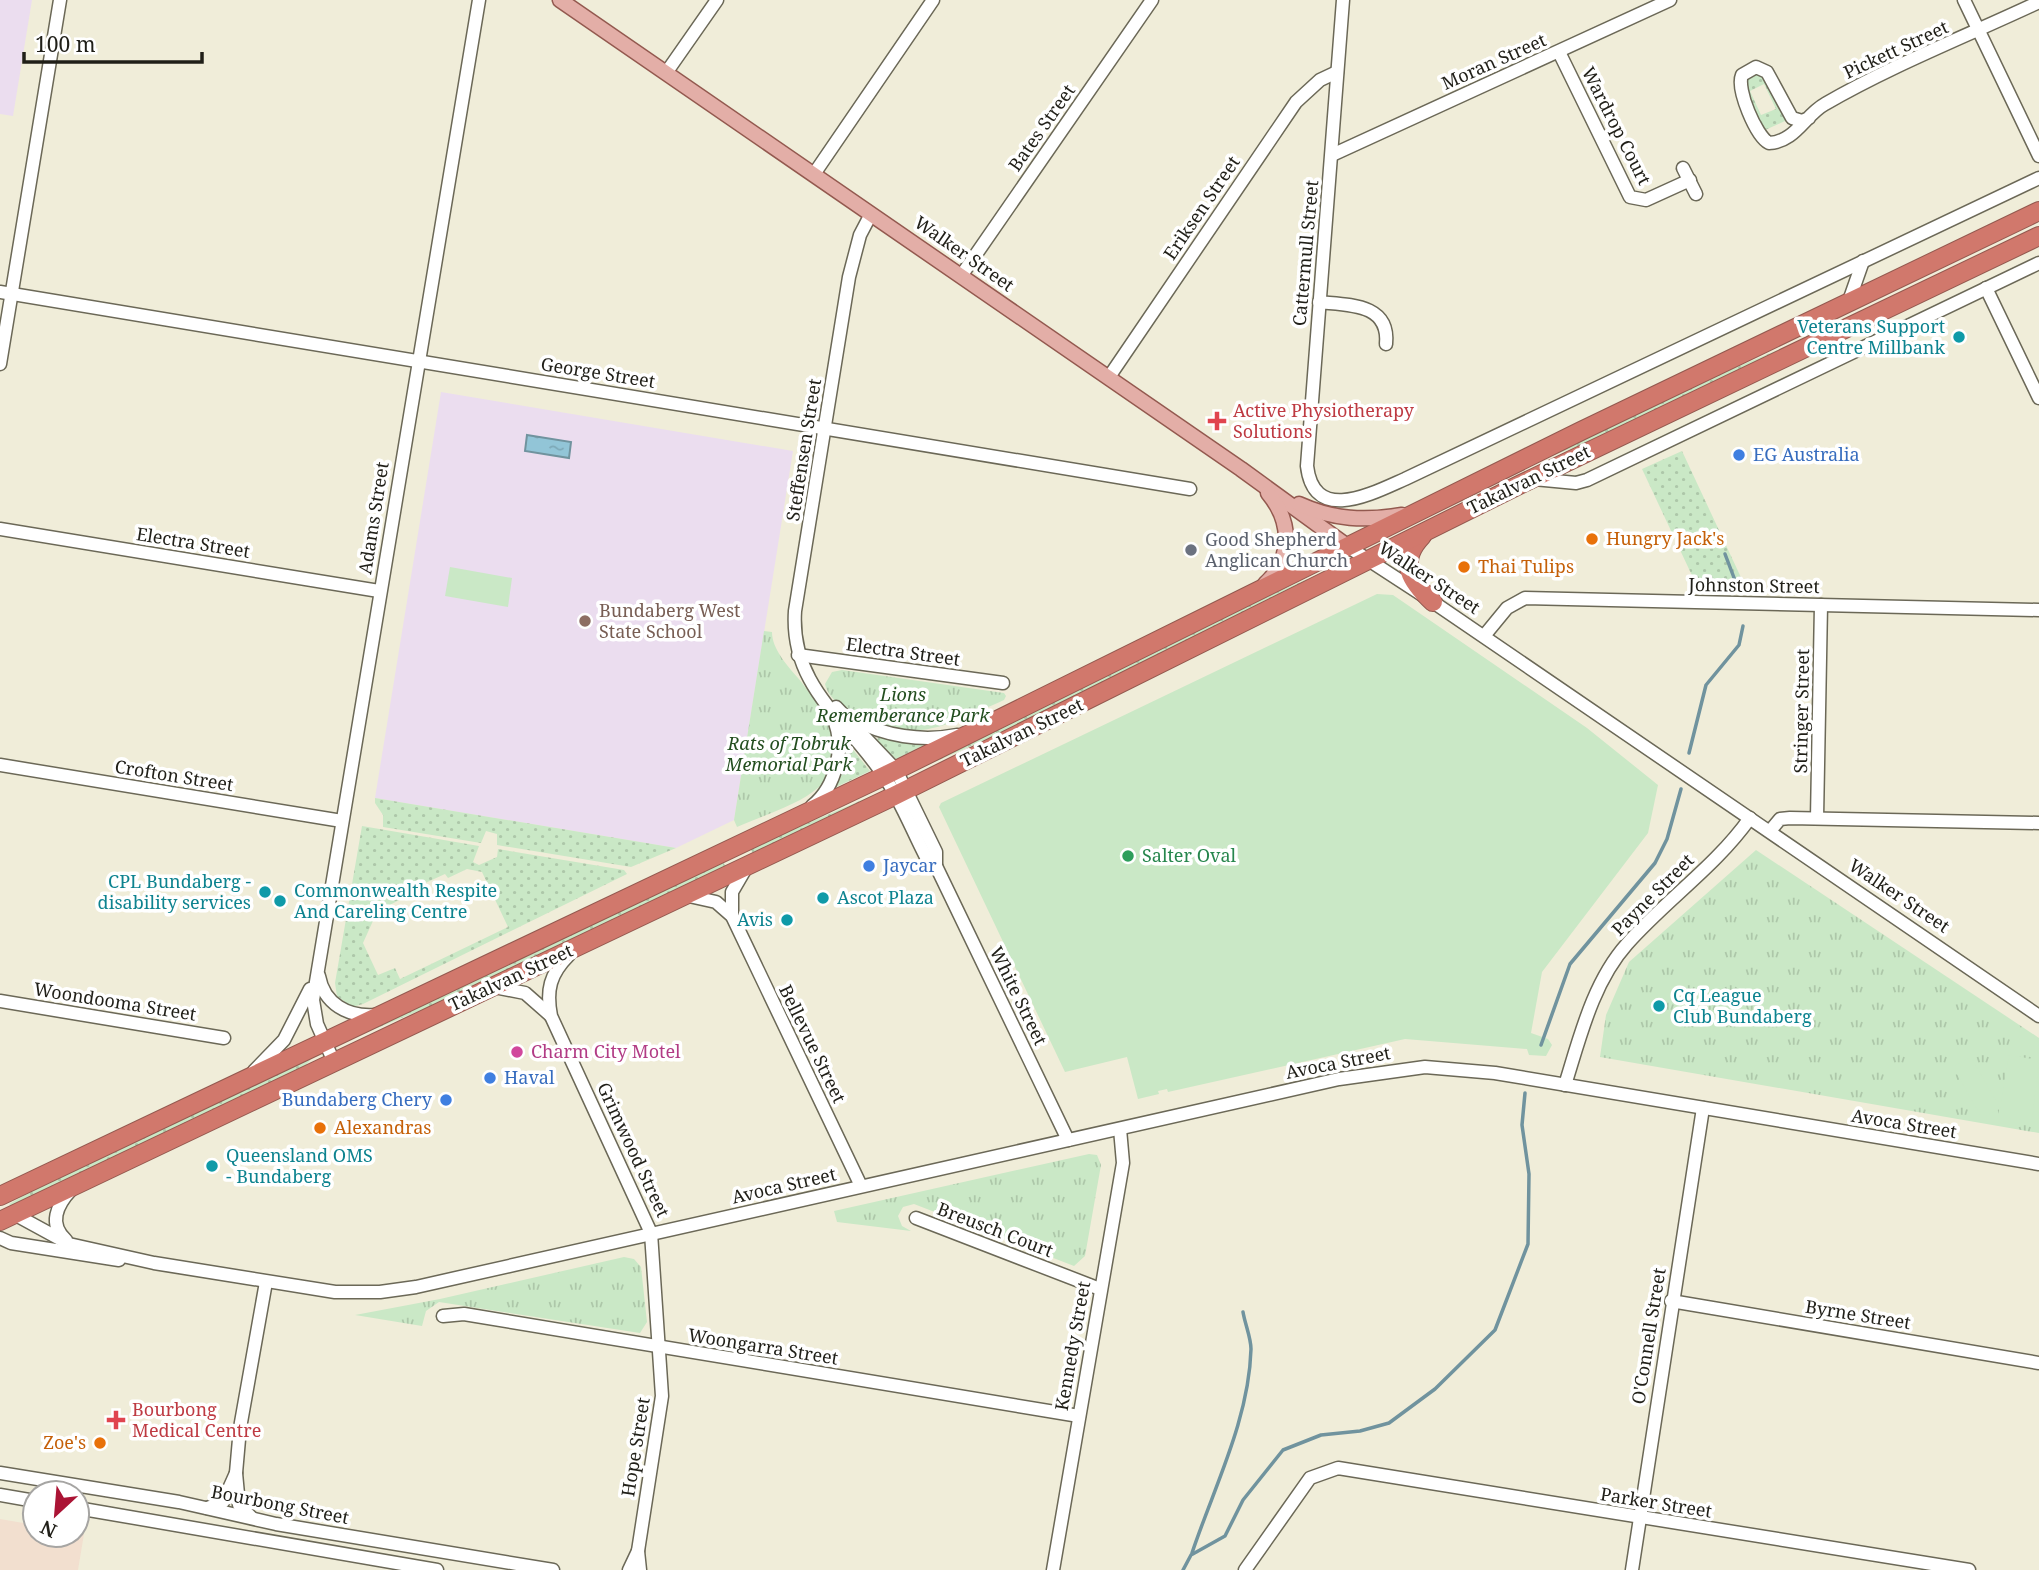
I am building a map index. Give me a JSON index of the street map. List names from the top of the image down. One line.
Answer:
{"streets":{"highway":["Takalvan Street"],"main road":["Walker Street"],"street":["Pickett Street","Moran Street","Wardrop Court","Bates Street","Eriksen Street","Cattermull Street","George Street","Steffensen Street","Adams Street","Electra Street","Johnston Street","Stringer Street","Crofton Street","Payne Street","White Street","Woondooma Street","Bellevue Street","Avoca Street","Grimwood Street","Breusch Court","Byrne Street","O'Connell Street","Kennedy Street","Woongarra Street","Hope Street","Parker Street","Bourbong Street"]},"crossings":[["Moran Street","Wardrop Court"],["Moran Street","Cattermull Street"],["Bates Street","Walker Street"],["Eriksen Street","Cattermull Street"],["Eriksen Street","Walker Street"],["Walker Street","Steffensen Street"],["Walker Street","Takalvan Street"],["Walker Street","Johnston Street"],["Walker Street","Payne Street"],["George Street","Steffensen Street"],["George Street","Adams Street"],["Steffensen Street","Takalvan Street"],["Steffensen Street","Electra Street"],["Steffensen Street","White Street"],["Takalvan Street","Adams Street"],["Takalvan Street","White Street"],["Takalvan Street","Grimwood Street"],["Adams Street","Electra Street"],["Adams Street","Crofton Street"],["Johnston Street","Stringer Street"],["Payne Street","Avoca Street"],["White Street","Avoca Street"],["Bellevue Street","Avoca Street"],["Avoca Street","Grimwood Street"],["Avoca Street","O'Connell Street"],["Avoca Street","Kennedy Street"],["Grimwood Street","Woongarra Street"],["Grimwood Street","Hope Street"],["Breusch Court","Kennedy Street"],["Byrne Street","O'Connell Street"],["O'Connell Street","Parker Street"],["Kennedy Street","Woongarra Street"],["Woongarra Street","Hope Street"]],"parks":["Lions Rememberance Park","Rats of Tobruk Memorial Park"],"places":{"other":["Veterans Support Centre Millbank","EG Australia","Hungry Jack's","Good Shepherd Anglican Church","Thai Tulips","Bundaberg West State School","Salter Oval","Jaycar","CPL Bundaberg - disability services","Ascot Plaza","Commonwealth Respite And Careling Centre","Avis","Cq League Club Bundaberg","Charm City Motel","Haval","Bundaberg Chery","Alexandras","Queensland OMS - Bundaberg","Zoe's"],"health":["Active Physiotherapy Solutions","Bourbong Medical Centre"]},"scale_bar":"100 m","north":"bottom left"}
